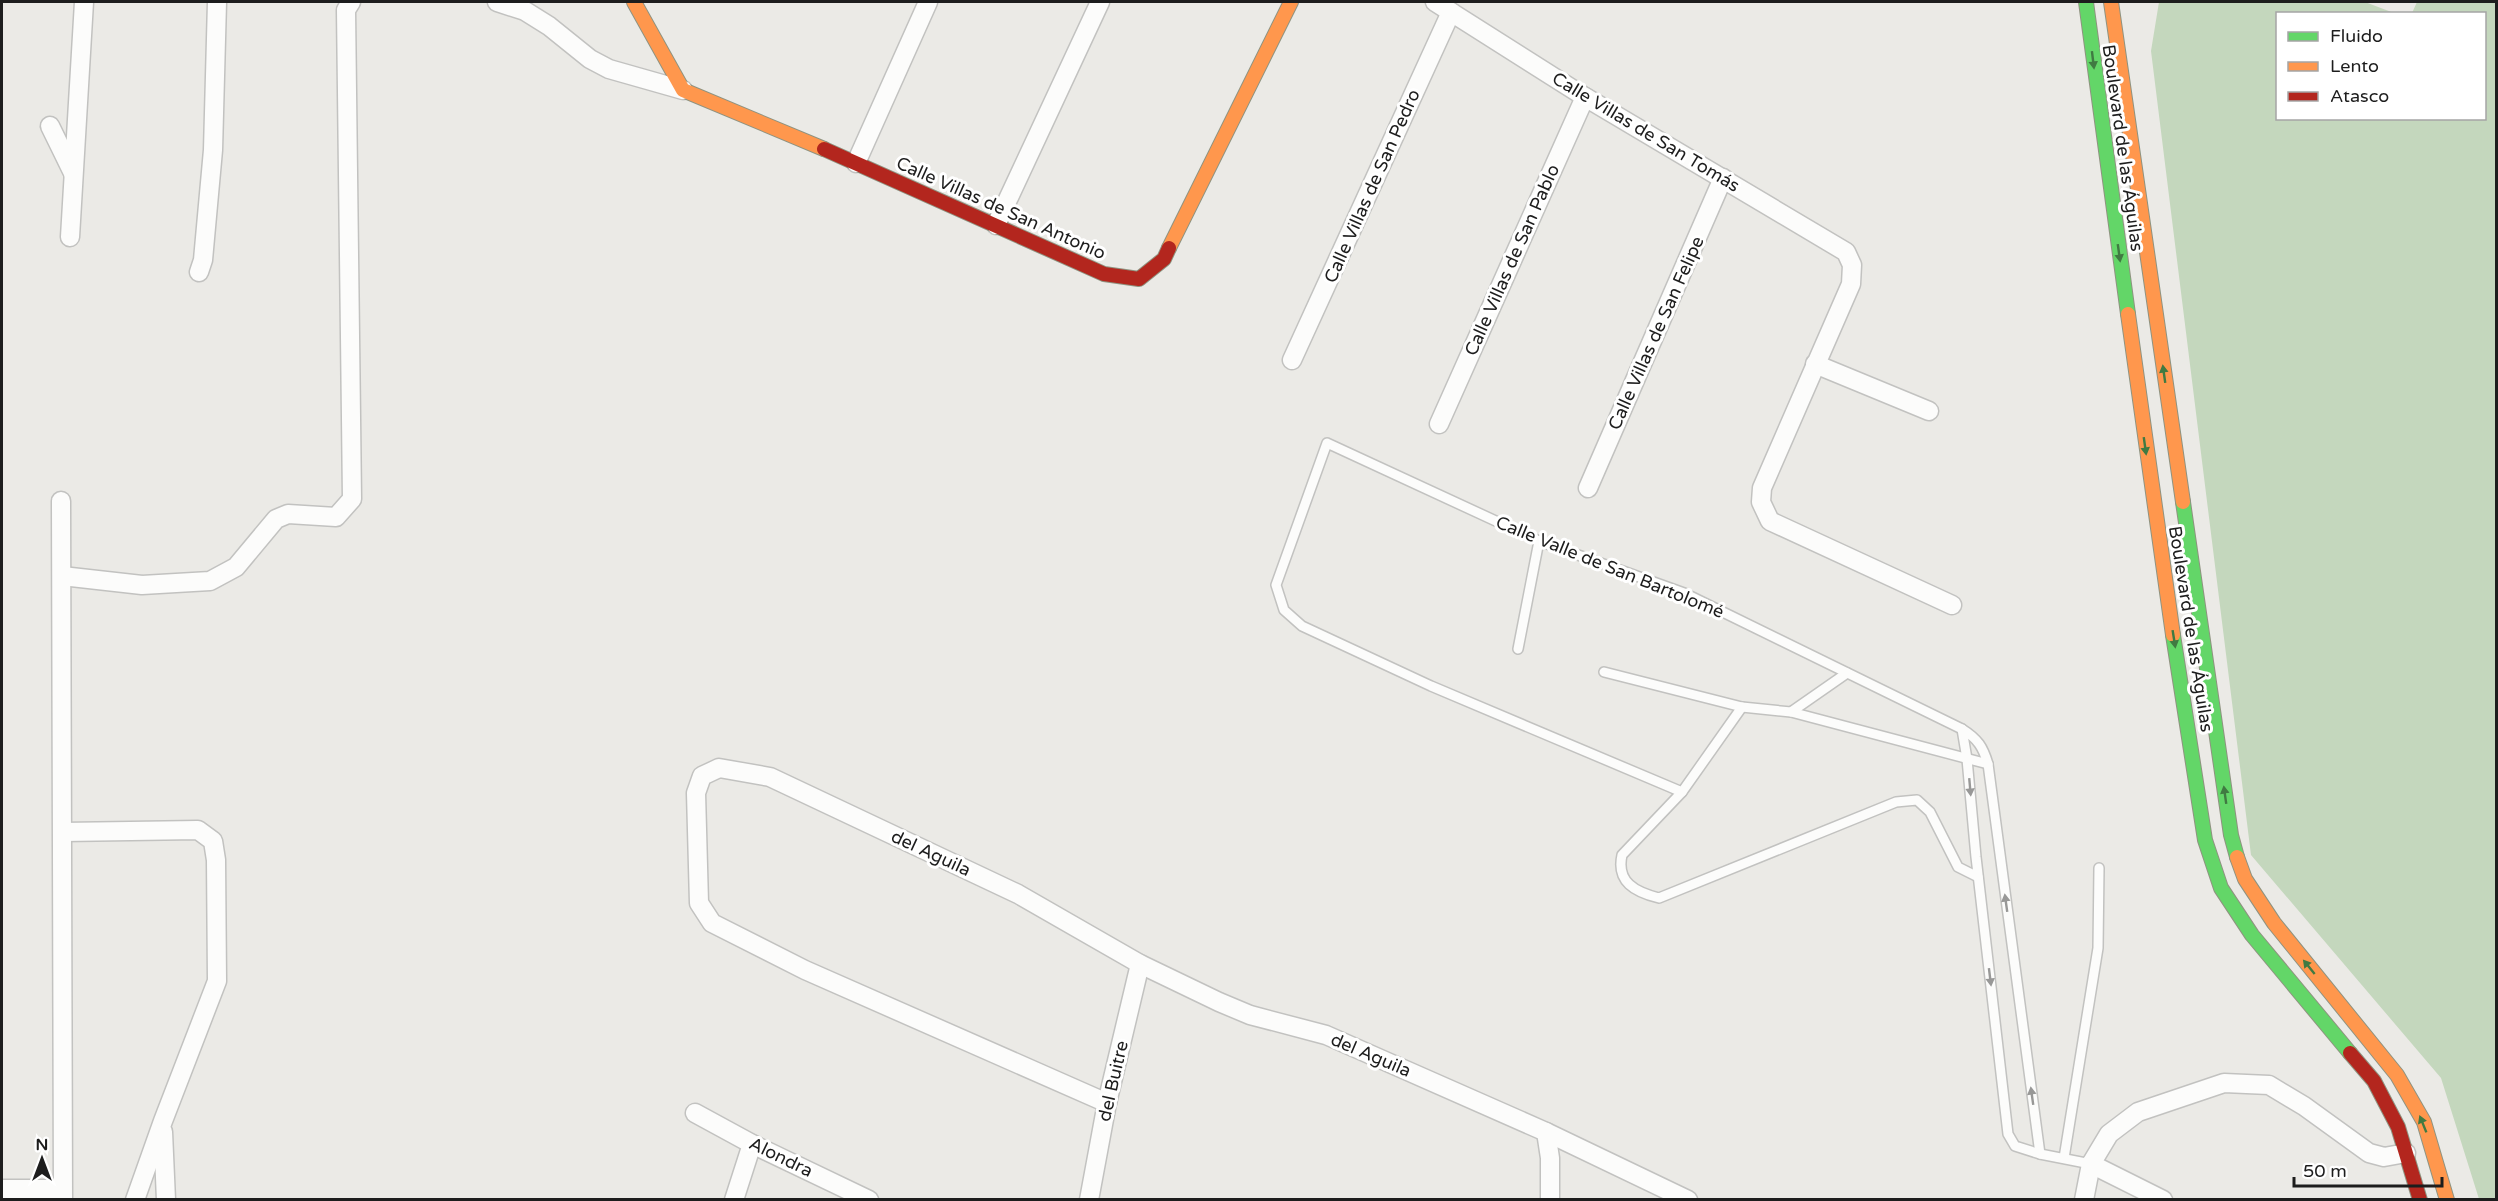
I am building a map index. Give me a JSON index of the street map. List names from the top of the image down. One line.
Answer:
{"streets":{"main road":["Boulevard de las Águilas","Calle Villas de San Antonio"],"street":["Calle Villas de San Tomás","Calle Villas de San Pedro","Calle Villas de San Pablo","Calle Villas de San Felipe","del Aguila","del Buitre","Alondra"],"lane":["Calle Valle de San Bartolomé"]},"crossings":[["Calle Villas de San Tomás","Calle Villas de San Pedro"],["Calle Villas de San Tomás","Calle Villas de San Pablo"],["Calle Villas de San Tomás","Calle Villas de San Felipe"],["del Aguila","del Buitre"]],"legend":["Fluido","Lento","Atasco"],"scale_bar":"50 m","north":"top"}
